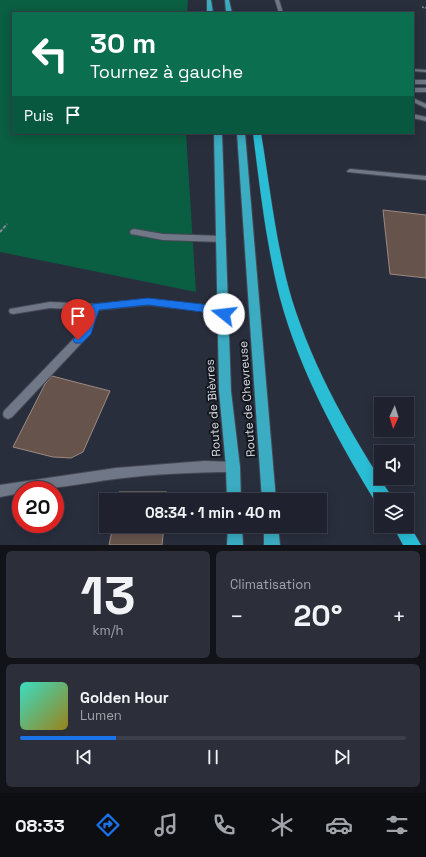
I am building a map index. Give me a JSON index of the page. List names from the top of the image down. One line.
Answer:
{"streets":{"main road":["Route de Chevreuse","Route de Bièvres"]},"north":"bottom","page":{"turn":["30 m","Tournez à gauche"],"then":"Puis","limit":"20","trip":"08:34 · 1 min · 40 m","tile":[["13","km/h"],"Climatisation"],"heat":["−","20°","+"],"song":["Golden Hour","Lumen"],"tabs":"08:33"}}
